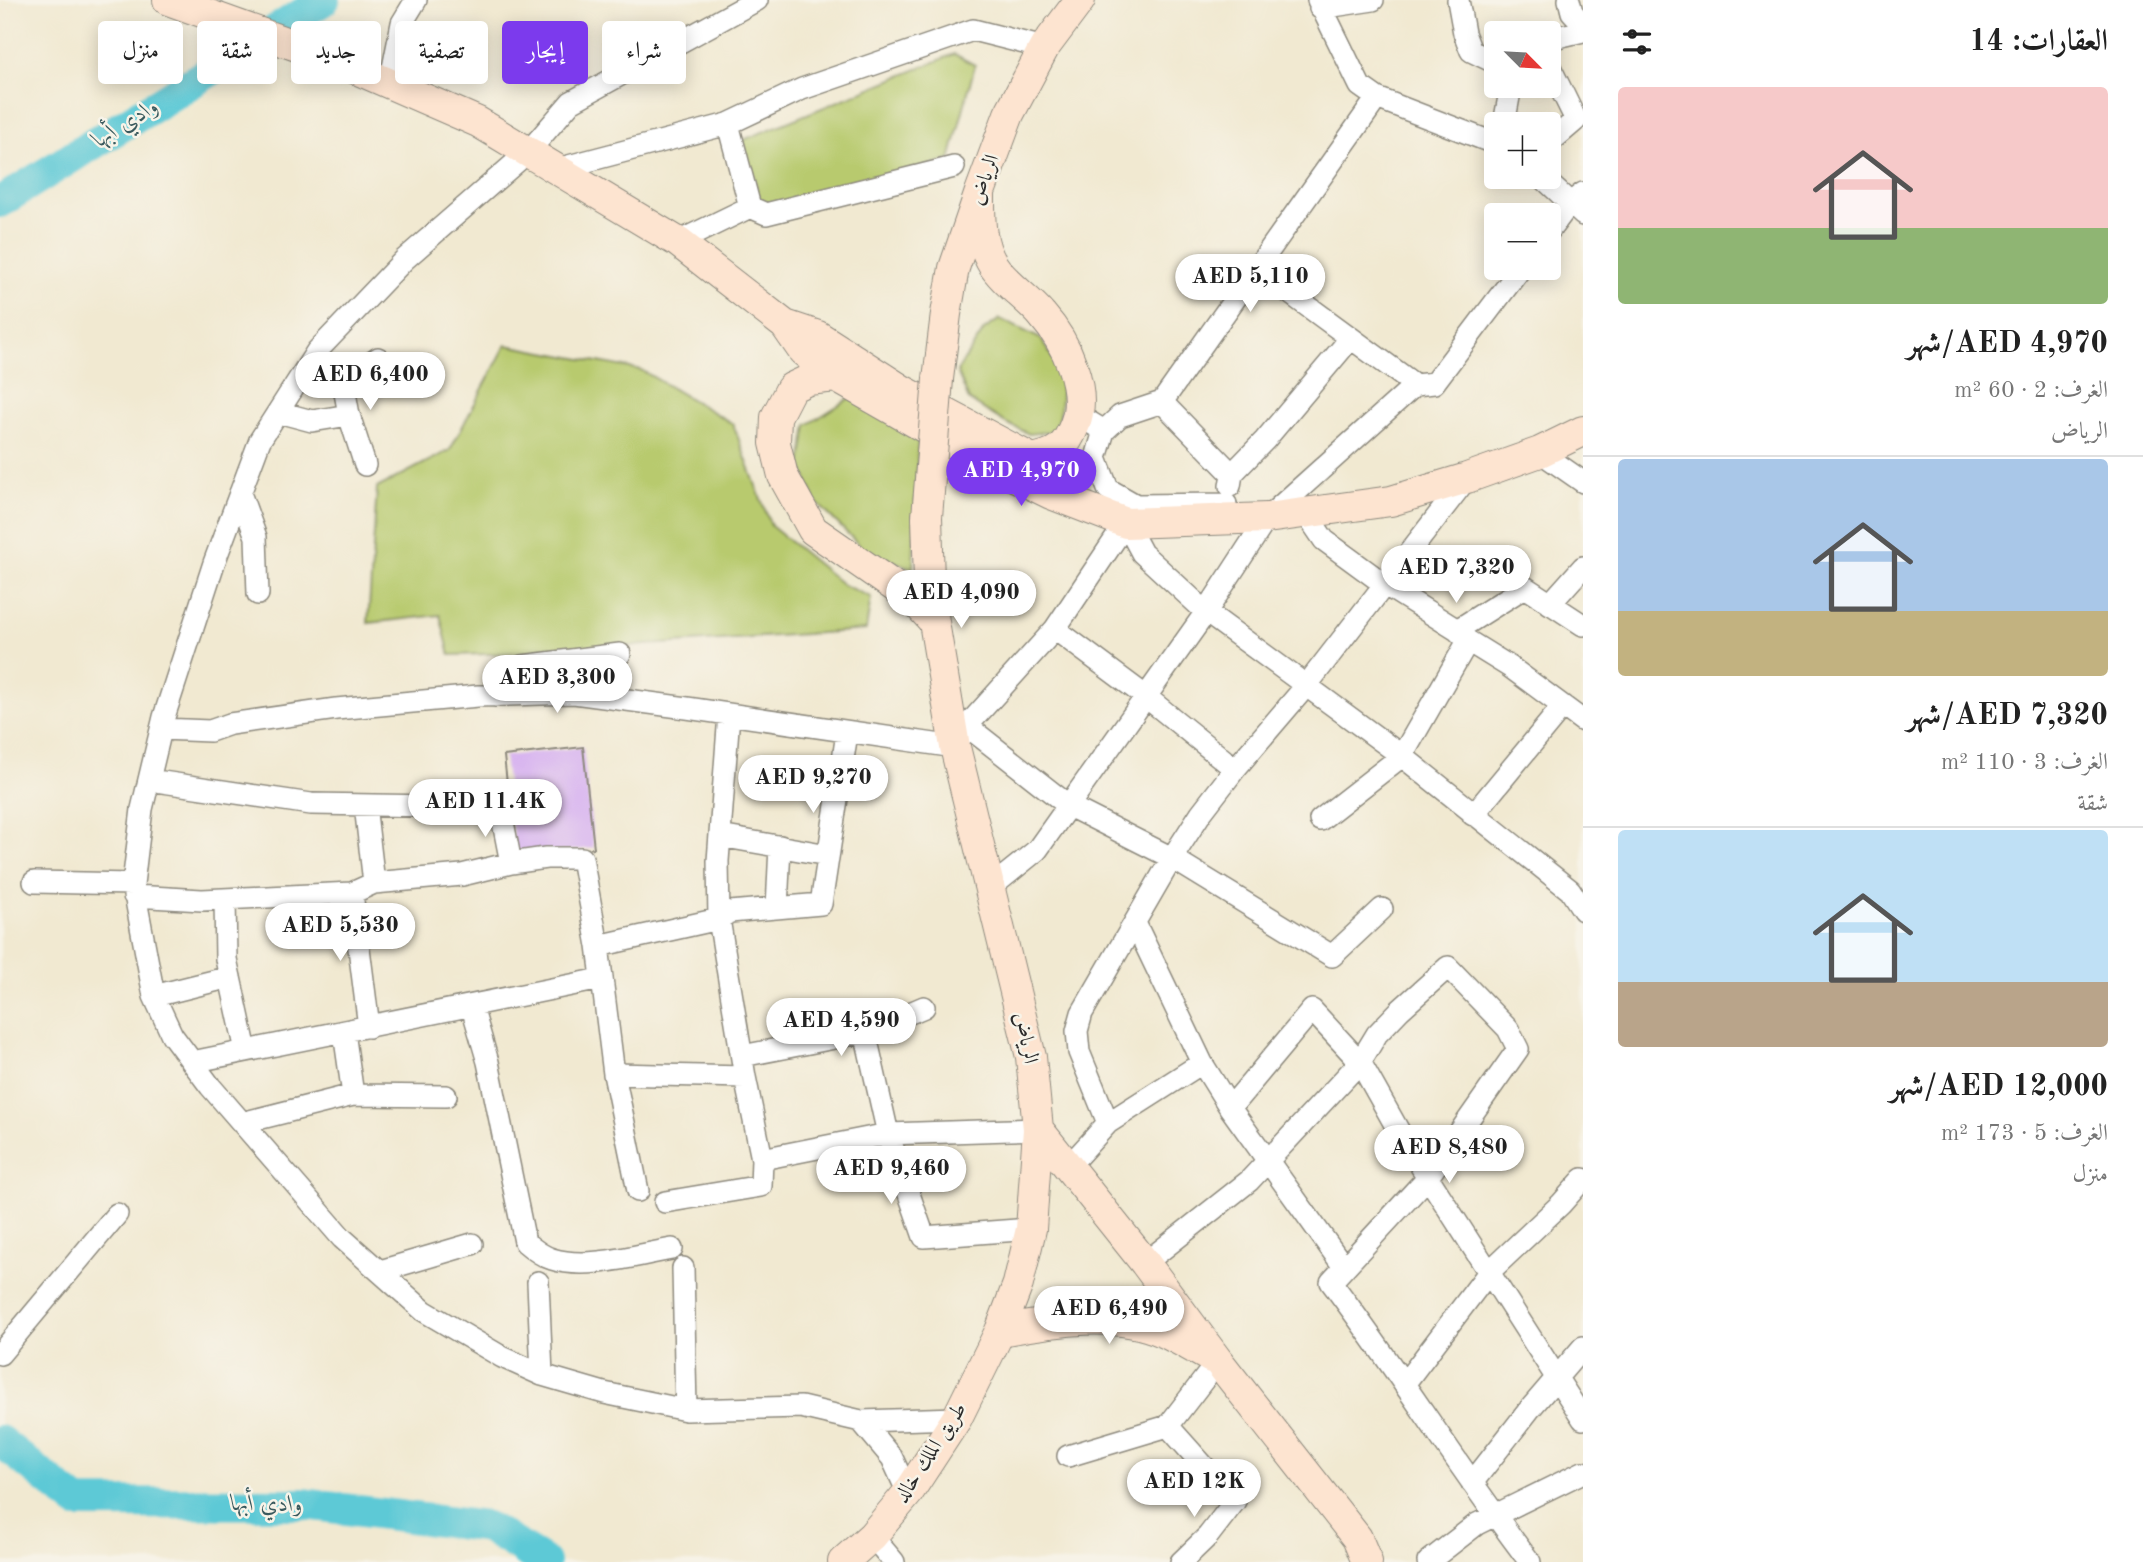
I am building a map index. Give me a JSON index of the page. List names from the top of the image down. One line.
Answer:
{"streets":{"street":["الرياض","طريق الملك خالد"]},"crossings":[["الرياض","طريق الملك خالد"]],"water":["وادي أبها"],"north":"bottom right","page":{"heading":"العقارات: 14","map_buttons":["+","−"],"chip":["شراء","إيجار","تصفية","جديد","شقة","منزل"],"list":[{"name":"AED 4,970/شهر","note":"الغرف: 2 · 60 m² · الرياض"},{"name":"AED 7,320/شهر","note":"الغرف: 3 · 110 m² · شقة"},{"name":"AED 12,000/شهر","note":"الغرف: 5 · 173 m² · منزل"}],"price":["AED 5,110","AED 6,400","AED 4,970","AED 7,320","AED 4,090","AED 3,300","AED 9,270","AED 11.4K","AED 5,530","AED 4,590","AED 8,480","AED 9,460","AED 6,490","AED 12K"]}}
